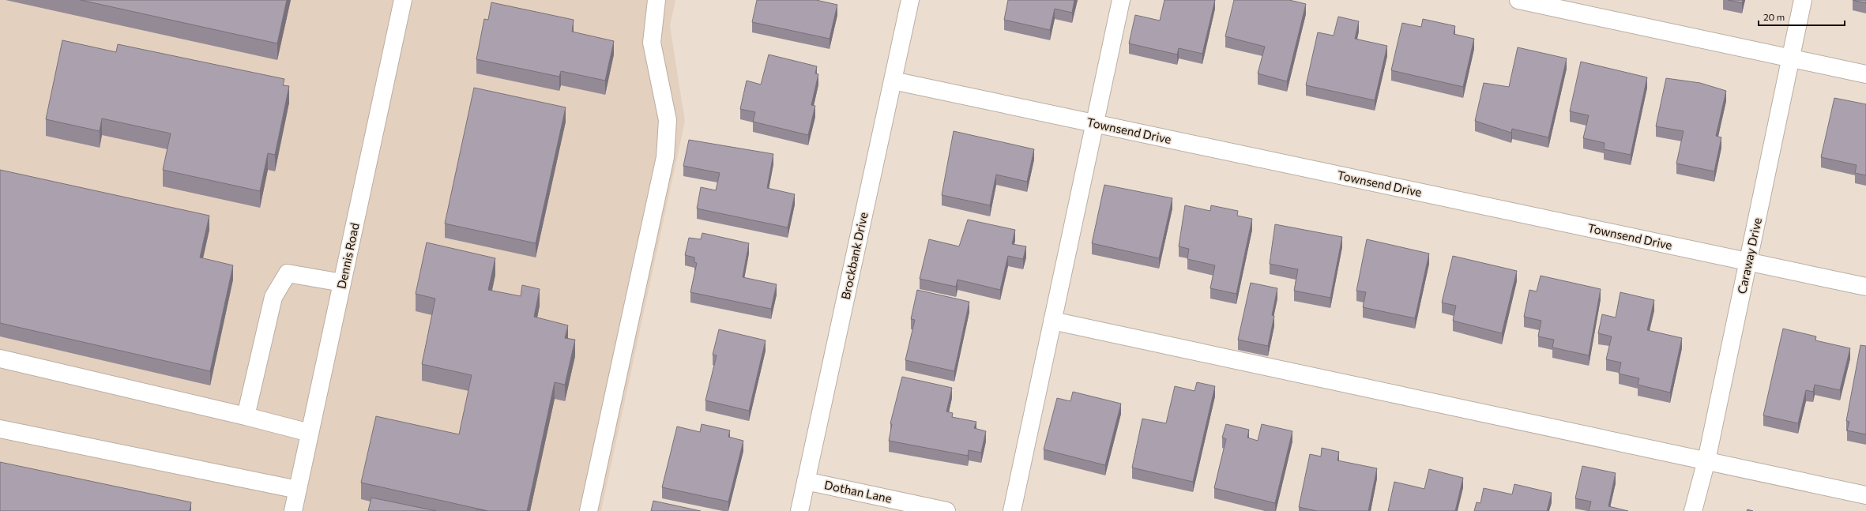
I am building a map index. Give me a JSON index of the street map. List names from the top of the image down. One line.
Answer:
{"streets":{"street":["Townsend Drive","Dennis Road","Brockbank Drive","Caraway Drive","Dothan Lane"]},"crossings":[["Townsend Drive","Brockbank Drive"],["Townsend Drive","Caraway Drive"],["Brockbank Drive","Dothan Lane"]],"scale_bar":"20 m"}
